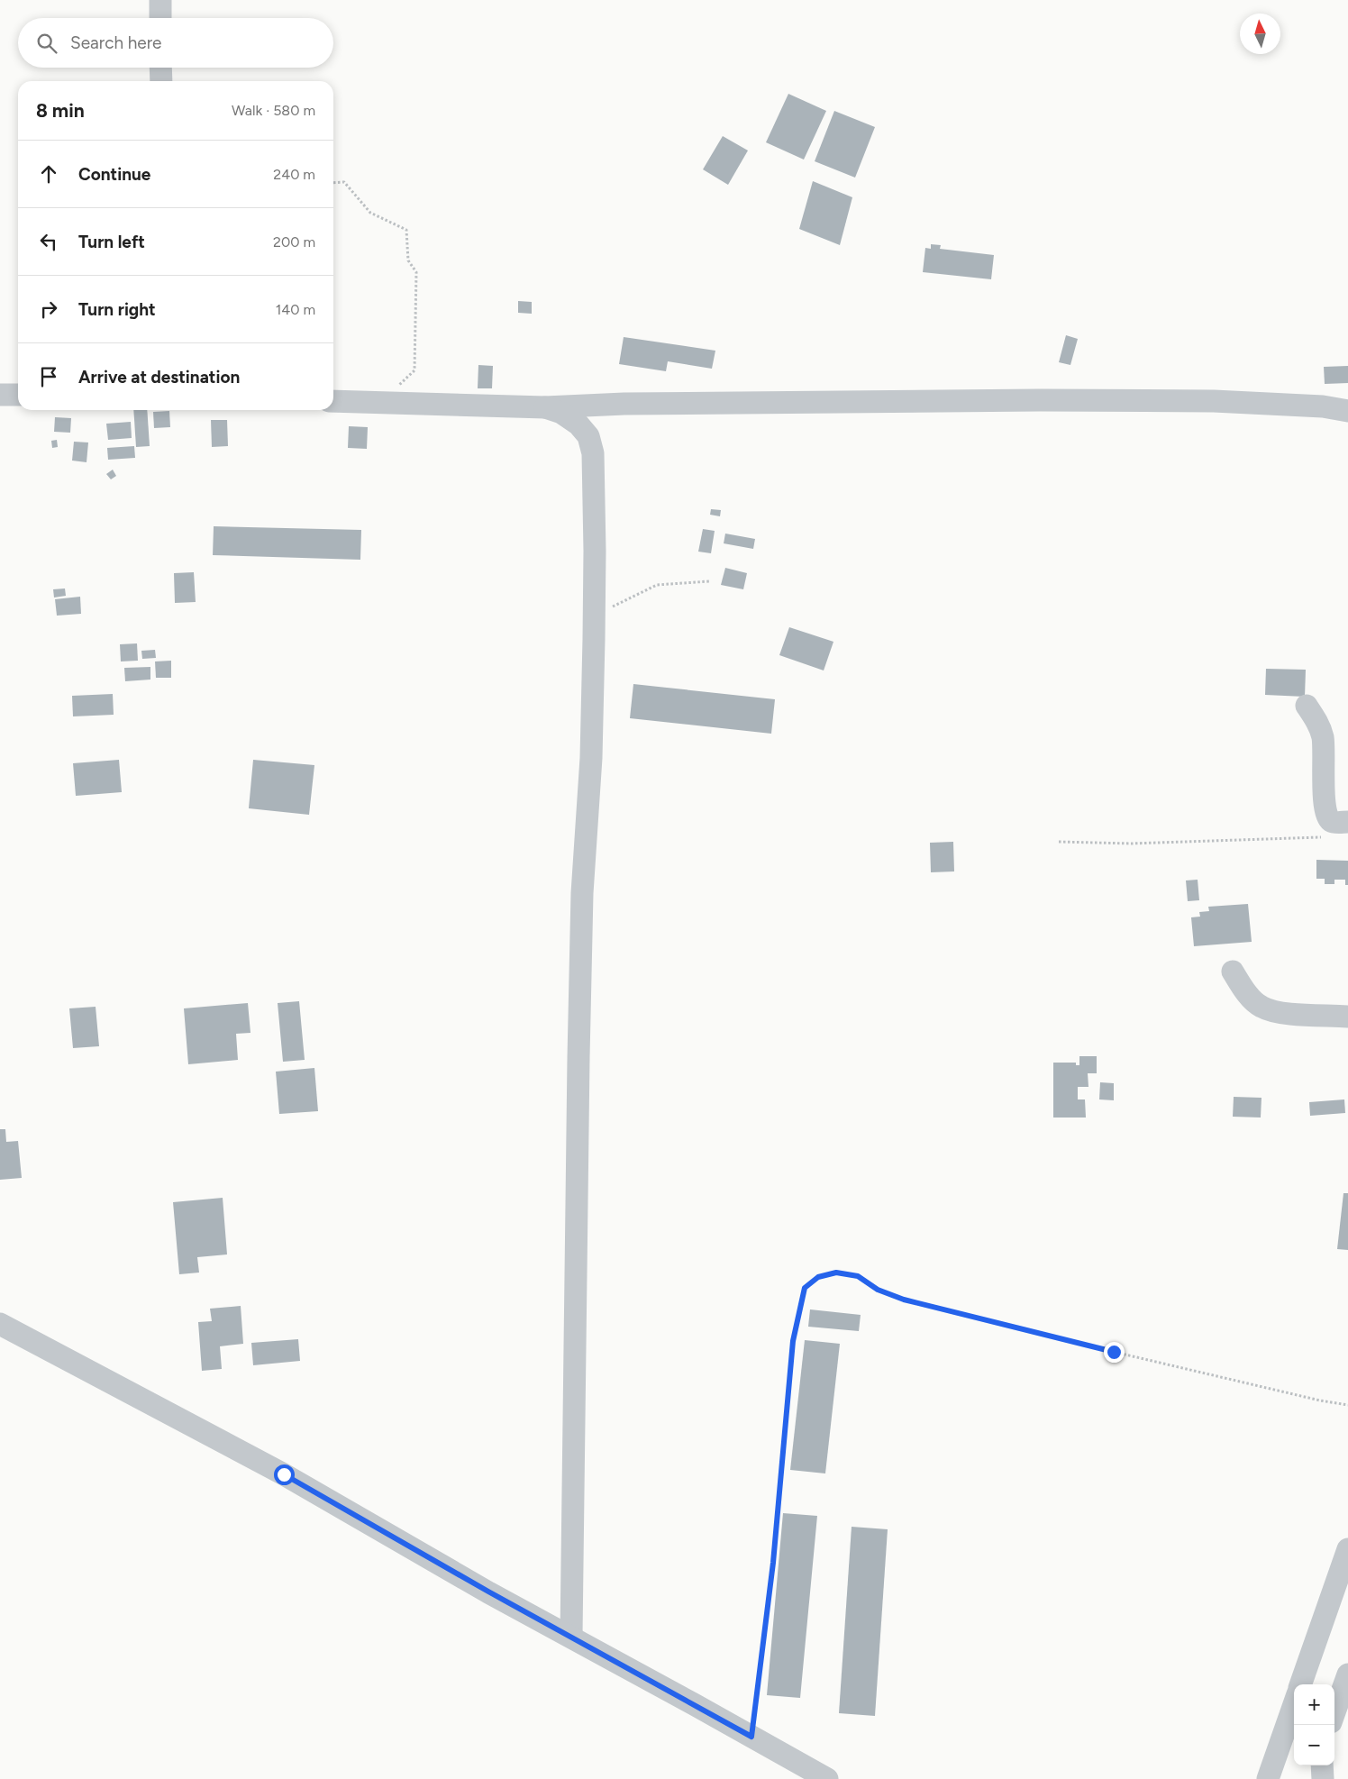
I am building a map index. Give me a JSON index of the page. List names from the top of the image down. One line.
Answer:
{"north":"top","page":{"search":"Search here","heading":["8 min","Walk · 580 m"],"list":[["Continue","240 m"],["Turn left","200 m"],["Turn right","140 m"],"Arrive at destination"],"map_buttons":["+","−"]}}
